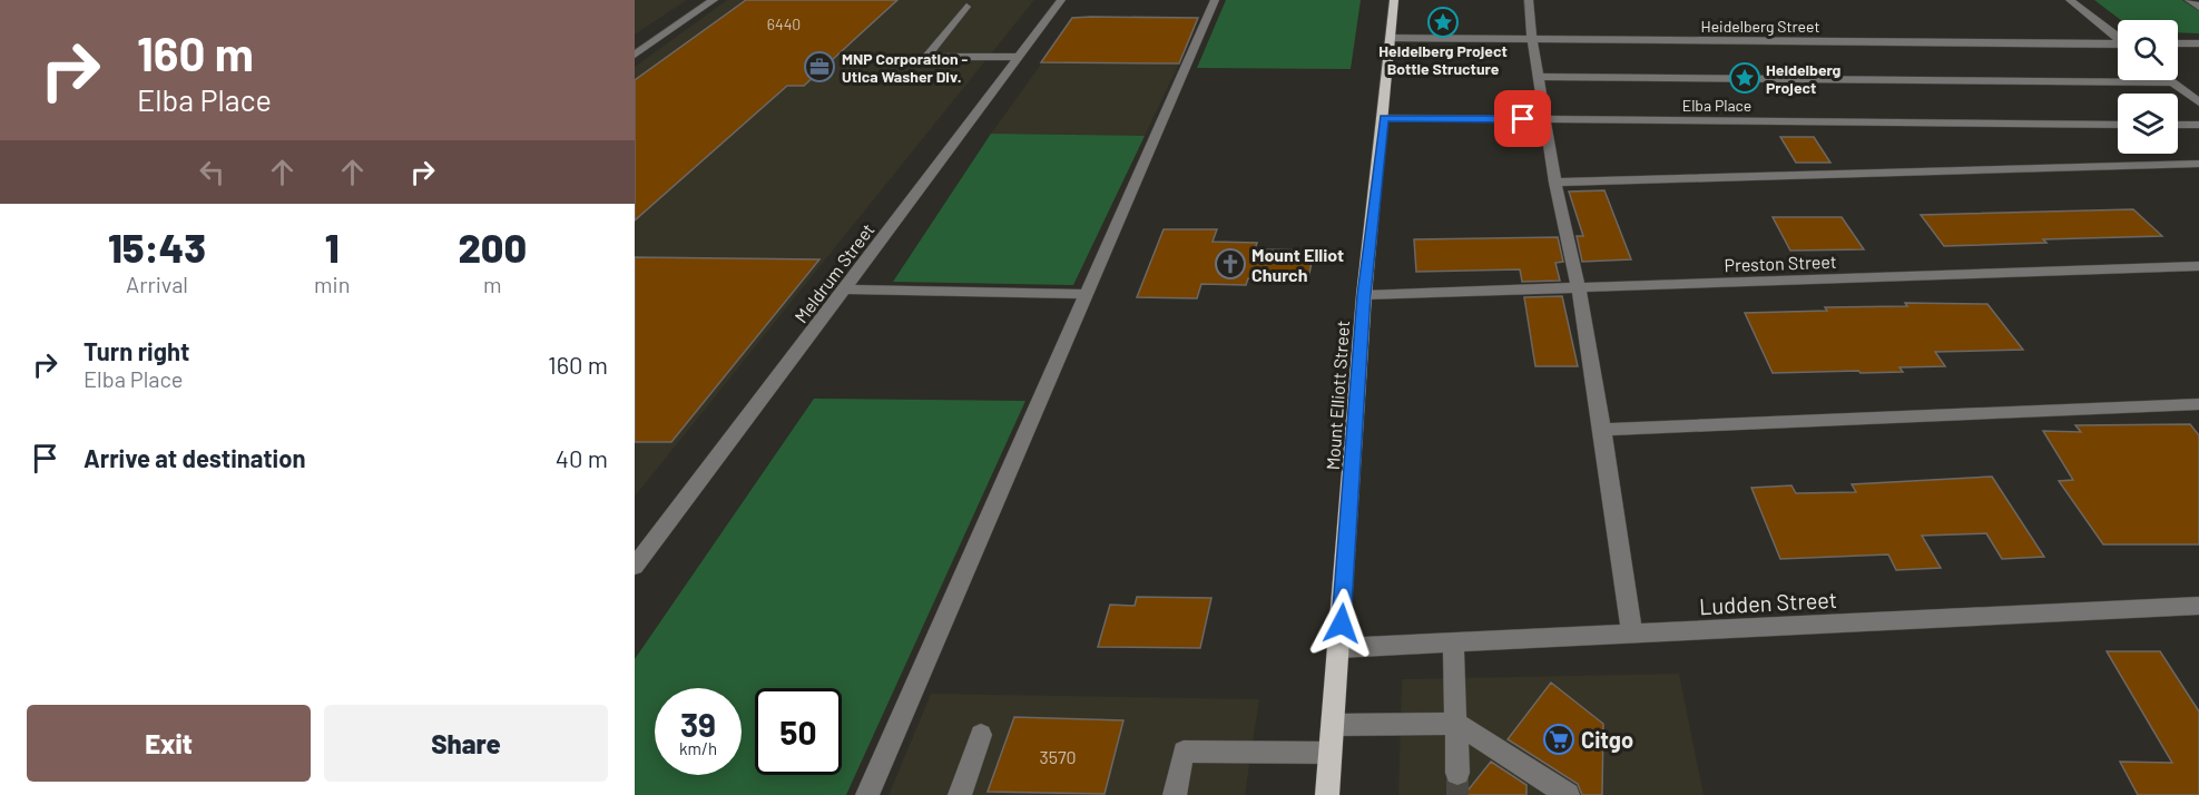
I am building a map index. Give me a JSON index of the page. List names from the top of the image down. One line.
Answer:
{"streets":{"main road":["Mount Elliott Street"],"street":["Heidelberg Street","Elba Place","Preston Street","Meldrum Street","Ludden Street"]},"crossings":[["Heidelberg Street","Mount Elliott Street"],["Elba Place","Mount Elliott Street"],["Preston Street","Mount Elliott Street"],["Mount Elliott Street","Ludden Street"]],"places":{"place":["Heidelberg Project Bottle Structure","Heidelberg Project"],"office":["MNP Corporation - Utica Washer Div."],"church":["Mount Elliot Church"],"supermarket":["Citgo"]},"house_numbers":["6440","3570"],"page":{"turn":["160 m","Elba Place"],"eta":["15:43","Arrival","1","min","200","m"],"list":[{"name":"Turn right","note":"Elba Place","value":"160 m"},{"name":"Arrive at destination","value":"40 m"}],"speed":"39 km/h","limit":"50","buttons":["Exit","Share"]}}
